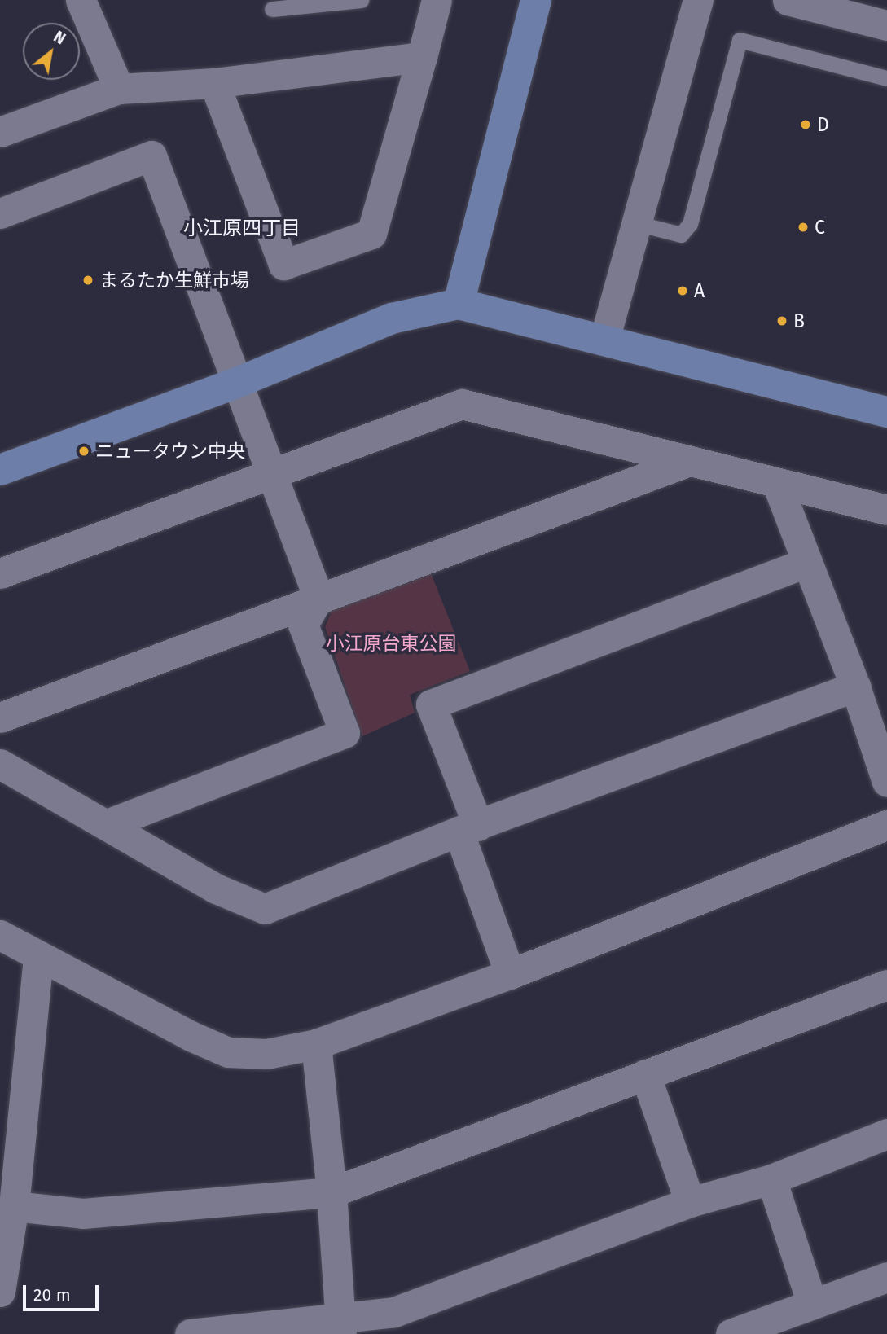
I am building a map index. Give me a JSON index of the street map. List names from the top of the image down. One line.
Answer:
{"districts":["小江原四丁目"],"parks":["小江原台東公園"],"places":["D","C","まるたか生鮮市場","A","B","ニュータウン中央"],"scale_bar":"20 m","north":"top right"}
